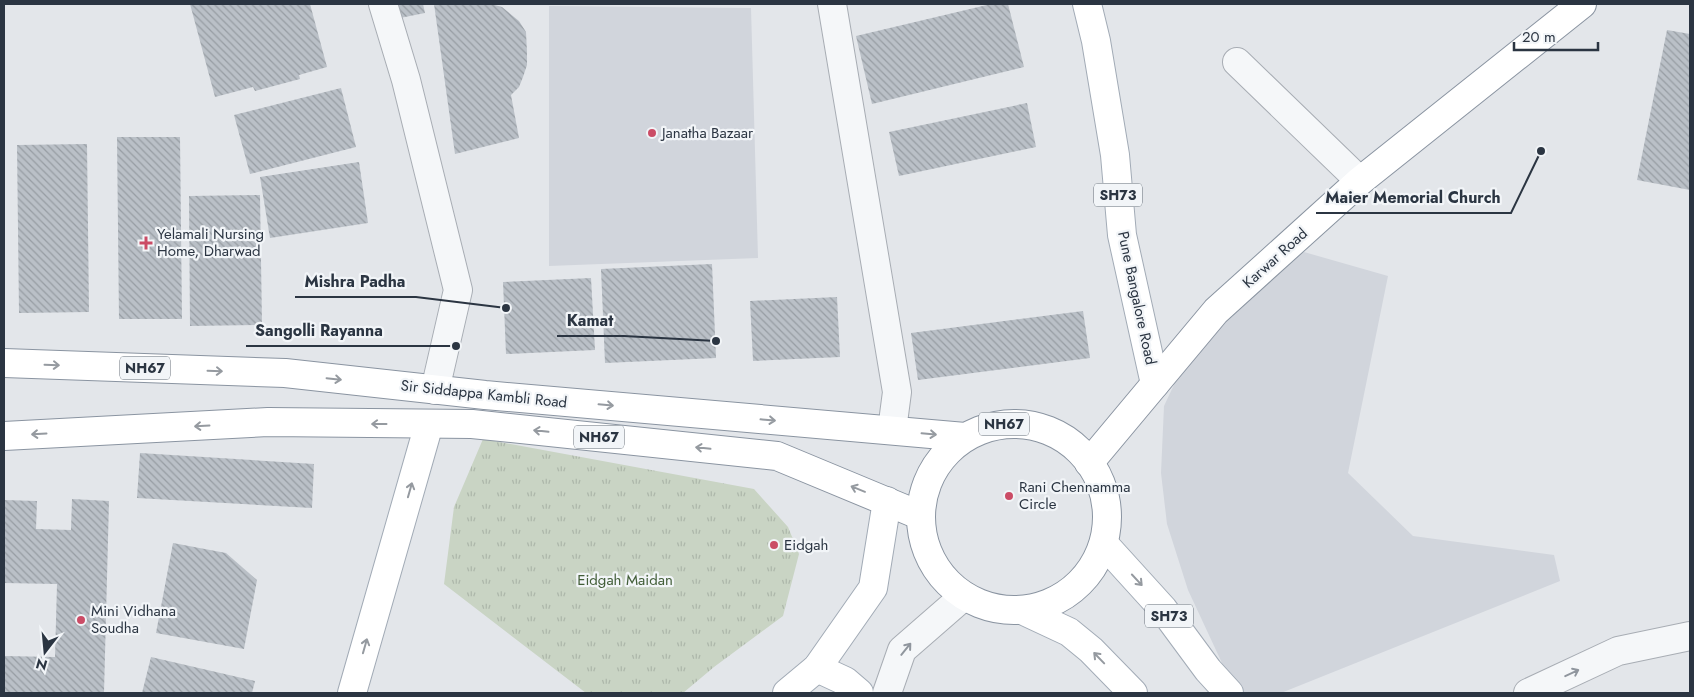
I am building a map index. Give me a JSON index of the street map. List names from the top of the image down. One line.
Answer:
{"streets":{"main road":["SH73","Karwar Road","Pune Bangalore Road","NH67","Sir Siddappa Kambli Road"]},"crossings":[["SH73","NH67"],["Karwar Road","Pune Bangalore Road"],["Karwar Road","NH67"],["NH67","Sir Siddappa Kambli Road"]],"parks":["Eidgah Maidan"],"places":{"other":["Janatha Bazaar","Maier Memorial Church","Mishra Padha","Kamat","Sangolli Rayanna","Rani Chennamma Circle","Eidgah","Mini Vidhana Soudha"],"health":["Yelamali Nursing Home, Dharwad"]},"scale_bar":"20 m","north":"bottom"}
